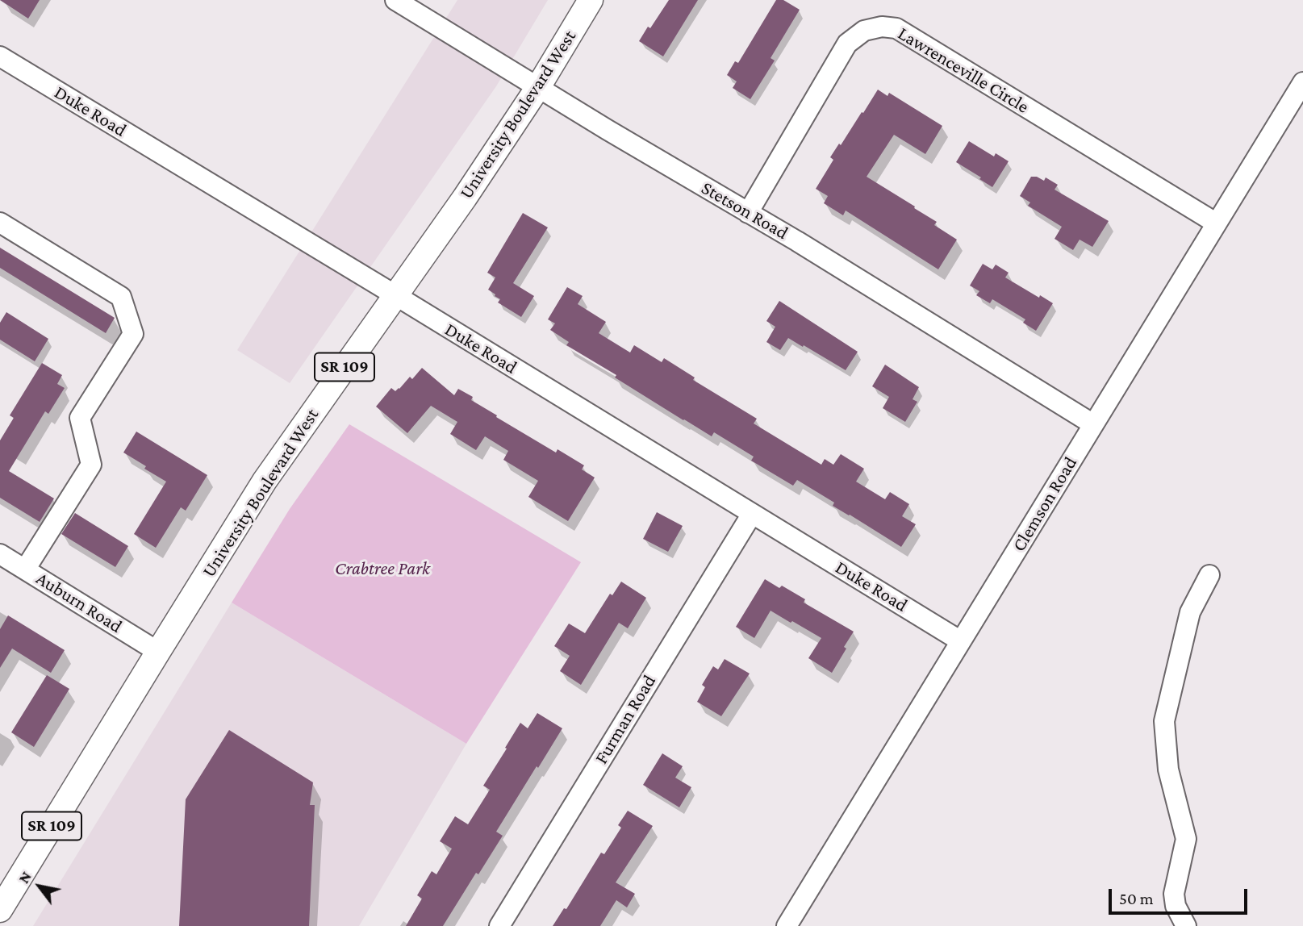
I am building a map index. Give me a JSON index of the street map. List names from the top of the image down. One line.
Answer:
{"streets":{"main road":["University Boulevard West","SR 109"],"street":["Lawrenceville Circle","Duke Road","Stetson Road","Clemson Road","Auburn Road","Furman Road"]},"crossings":[["Lawrenceville Circle","Stetson Road"],["Lawrenceville Circle","Clemson Road"],["Duke Road","University Boulevard West"],["Duke Road","Clemson Road"],["Duke Road","Furman Road"],["University Boulevard West","Stetson Road"],["University Boulevard West","Auburn Road"],["Stetson Road","Clemson Road"]],"parks":["Crabtree Park"],"scale_bar":"50 m","north":"top left"}
